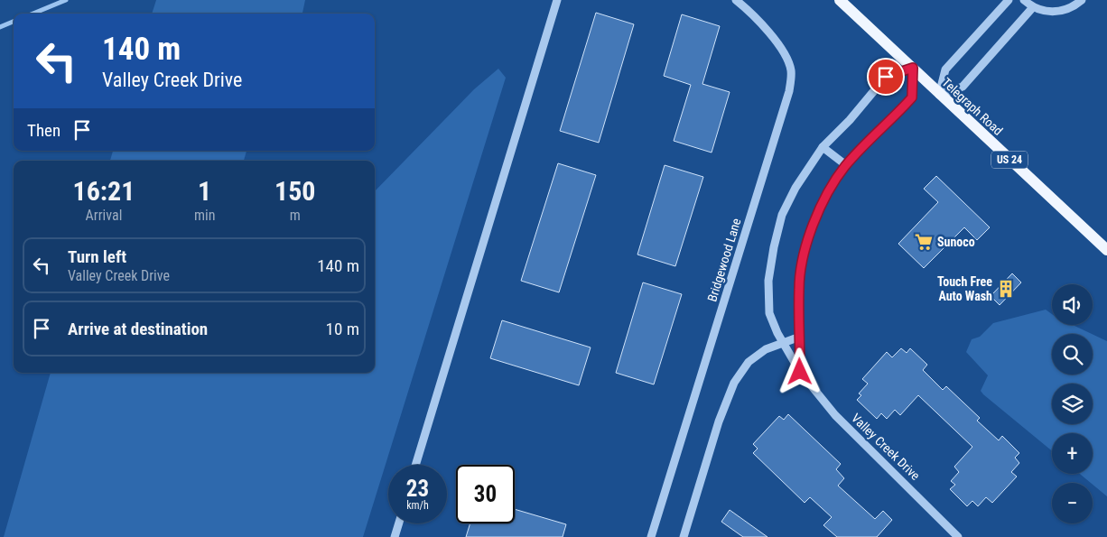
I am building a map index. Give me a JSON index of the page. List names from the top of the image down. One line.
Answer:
{"streets":{"main road":["Telegraph Road","US 24"],"street":["Bridgewood Lane","Valley Creek Drive"]},"crossings":[["Telegraph Road","Valley Creek Drive"]],"places":{"supermarket":["Sunoco"],"building":["Touch Free Auto Wash"]},"page":{"turn":["140 m","Valley Creek Drive"],"then":"Then","eta":["16:21","Arrival","1","min","150","m"],"list":[{"name":"Turn left","note":"Valley Creek Drive","value":"140 m"},{"name":"Arrive at destination","value":"10 m"}],"map_buttons":["+","−"],"speed":"23 km/h","limit":"30"}}
